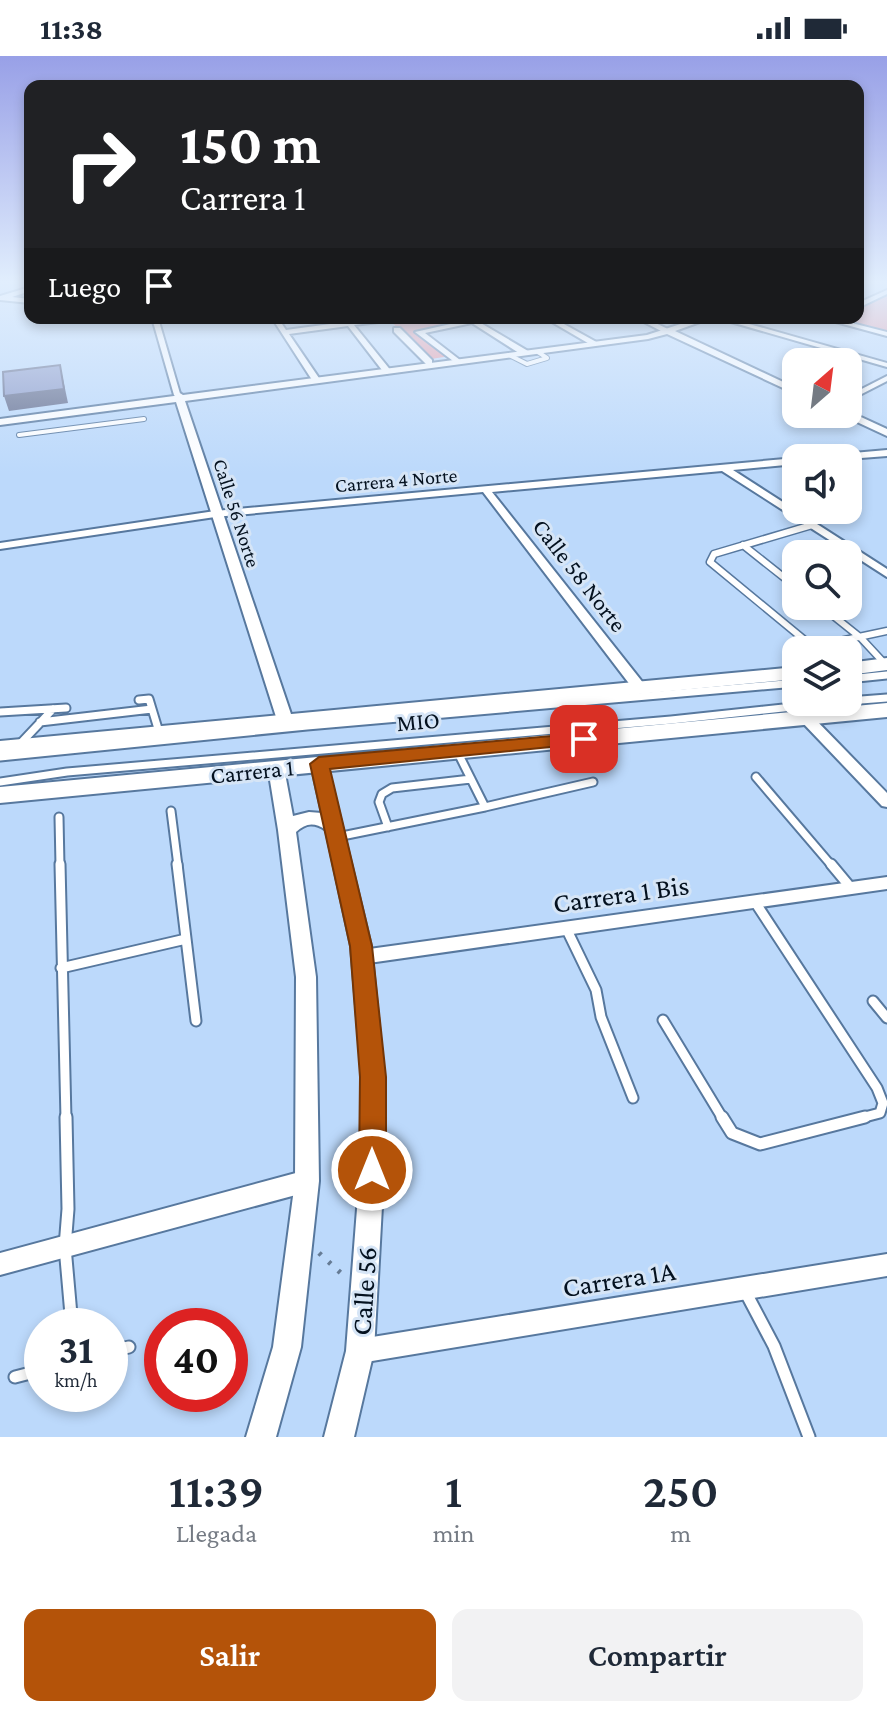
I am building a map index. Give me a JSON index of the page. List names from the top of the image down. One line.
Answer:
{"streets":{"main road":["Carrera 1"],"street":["Carrera 4 Norte","Calle 56 Norte","Calle 58 Norte","Carrera 1 Bis","Carrera 1A","Calle 56"],"lane":["MIO"]},"crossings":[["Carrera 4 Norte","Calle 56 Norte"],["Carrera 4 Norte","Calle 58 Norte"],["Calle 56 Norte","Carrera 1"],["Calle 58 Norte","Carrera 1"],["MIO","Carrera 1"],["Carrera 1","Calle 56"],["Carrera 1 Bis","Calle 56"],["Carrera 1A","Calle 56"]],"north":"top right","page":{"status":"11:38","turn":["150 m","Carrera 1"],"then":"Luego","speed":"31 km/h","limit":"40","eta":["11:39","Llegada","1","min","250","m"],"buttons":["Salir","Compartir"]}}
